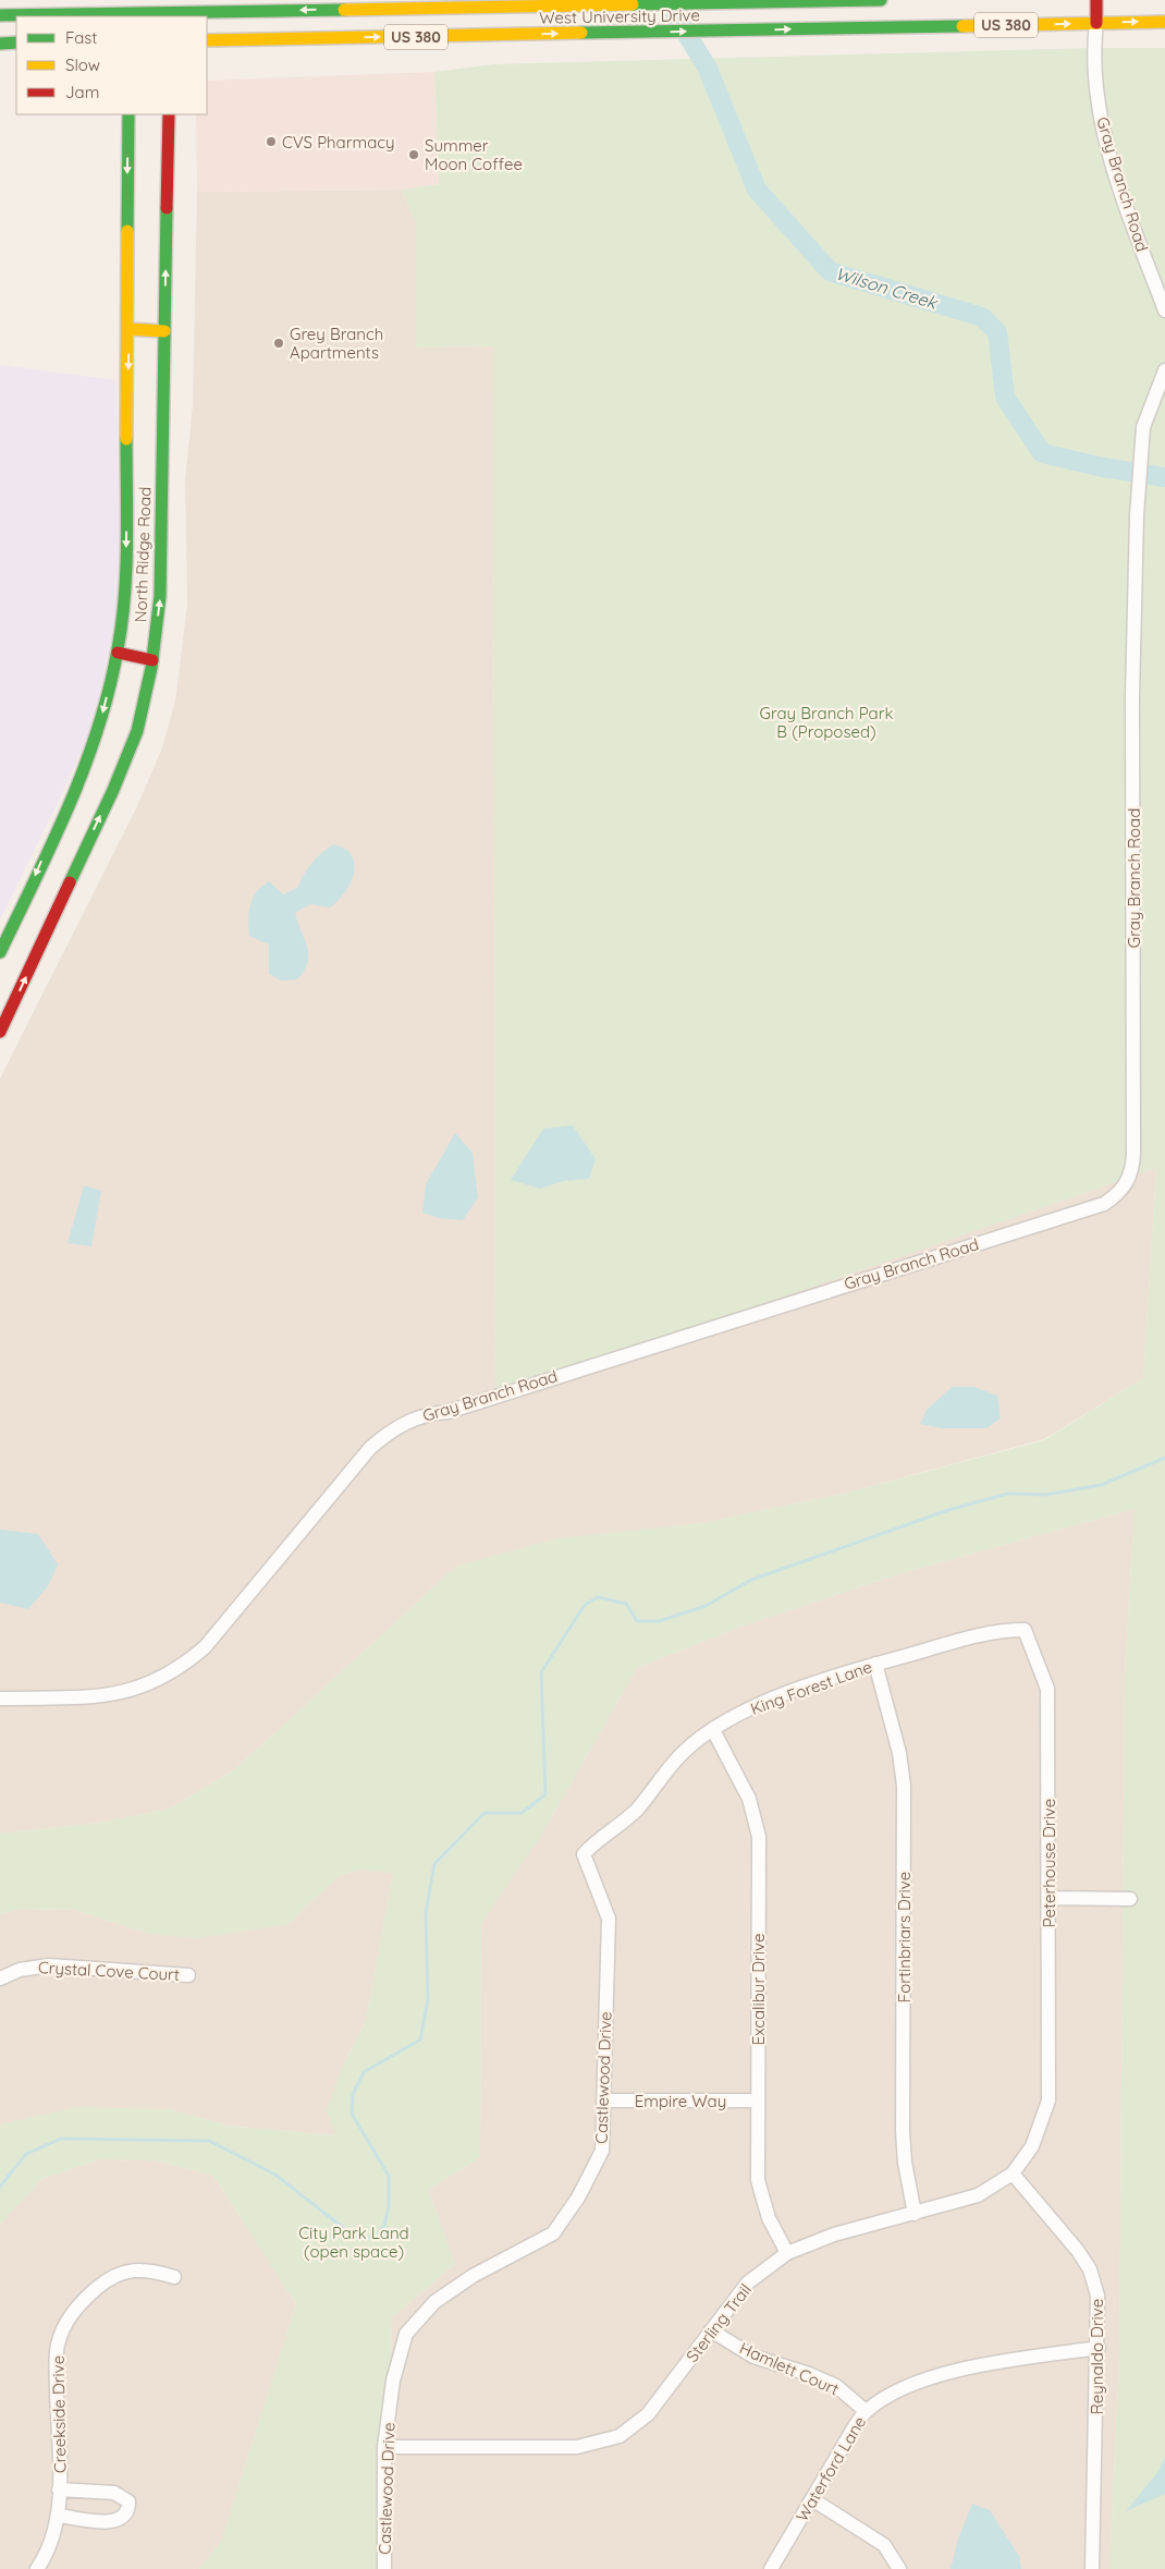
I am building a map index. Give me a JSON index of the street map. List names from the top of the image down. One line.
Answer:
{"streets":{"main road":["West University Drive","US 380","North Ridge Road"],"street":["Gray Branch Road","King Forest Lane","Peterhouse Drive","Fortinbriars Drive","Crystal Cove Court","Excalibur Drive","Castlewood Drive","Empire Way","Sterling Trail","Reynaldo Drive","Hamlett Court","Creekside Drive","Waterford Lane"]},"crossings":[["West University Drive","Gray Branch Road"],["King Forest Lane","Peterhouse Drive"],["King Forest Lane","Fortinbriars Drive"],["King Forest Lane","Excalibur Drive"],["King Forest Lane","Castlewood Drive"],["Peterhouse Drive","Sterling Trail"],["Fortinbriars Drive","Sterling Trail"],["Excalibur Drive","Empire Way"],["Excalibur Drive","Sterling Trail"],["Castlewood Drive","Empire Way"],["Castlewood Drive","Sterling Trail"],["Sterling Trail","Reynaldo Drive"],["Sterling Trail","Hamlett Court"],["Reynaldo Drive","Waterford Lane"],["Hamlett Court","Waterford Lane"]],"water":["Wilson Creek"],"parks":["Gray Branch Park B (Proposed)","City Park Land (open space)"],"places":["CVS Pharmacy","Summer Moon Coffee","Grey Branch Apartments"],"legend":["Fast","Slow","Jam"]}
